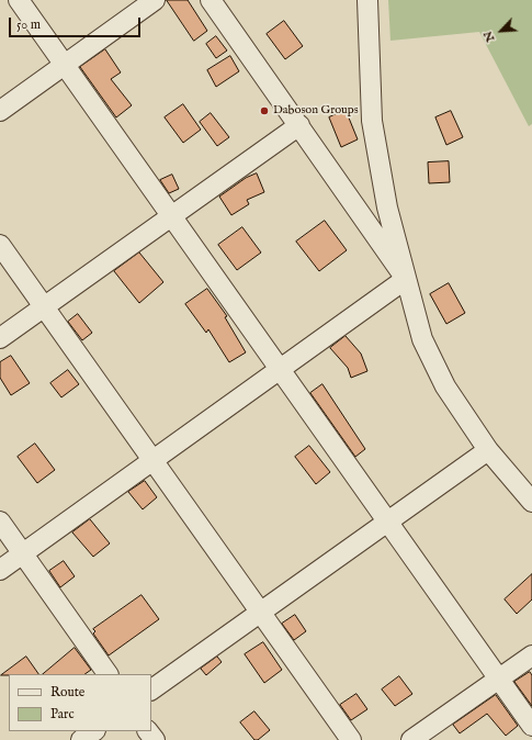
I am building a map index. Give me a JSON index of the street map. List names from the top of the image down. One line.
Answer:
{"places":["Daboson Groups"],"legend":["Route","Parc"],"scale_bar":"50 m","north":"bottom left"}
